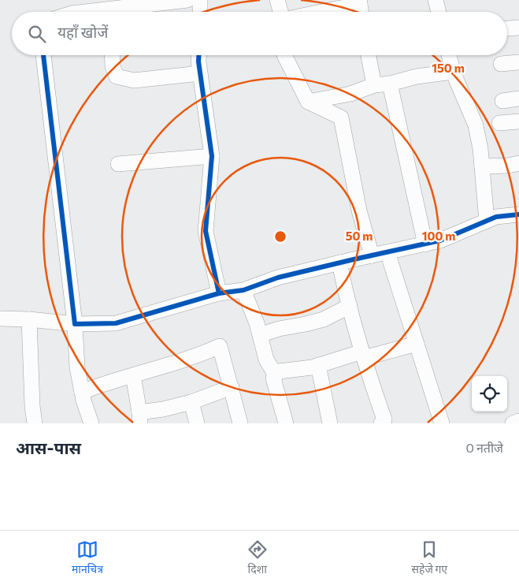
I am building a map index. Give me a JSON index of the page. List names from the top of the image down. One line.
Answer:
{"page":{"search":"यहाँ खोजें","heading":["आस-पास","0 नतीजे"],"nav":["मानचित्र","दिशा","सहेजे गए"]},"rings":["150 m","50 m","100 m"]}
